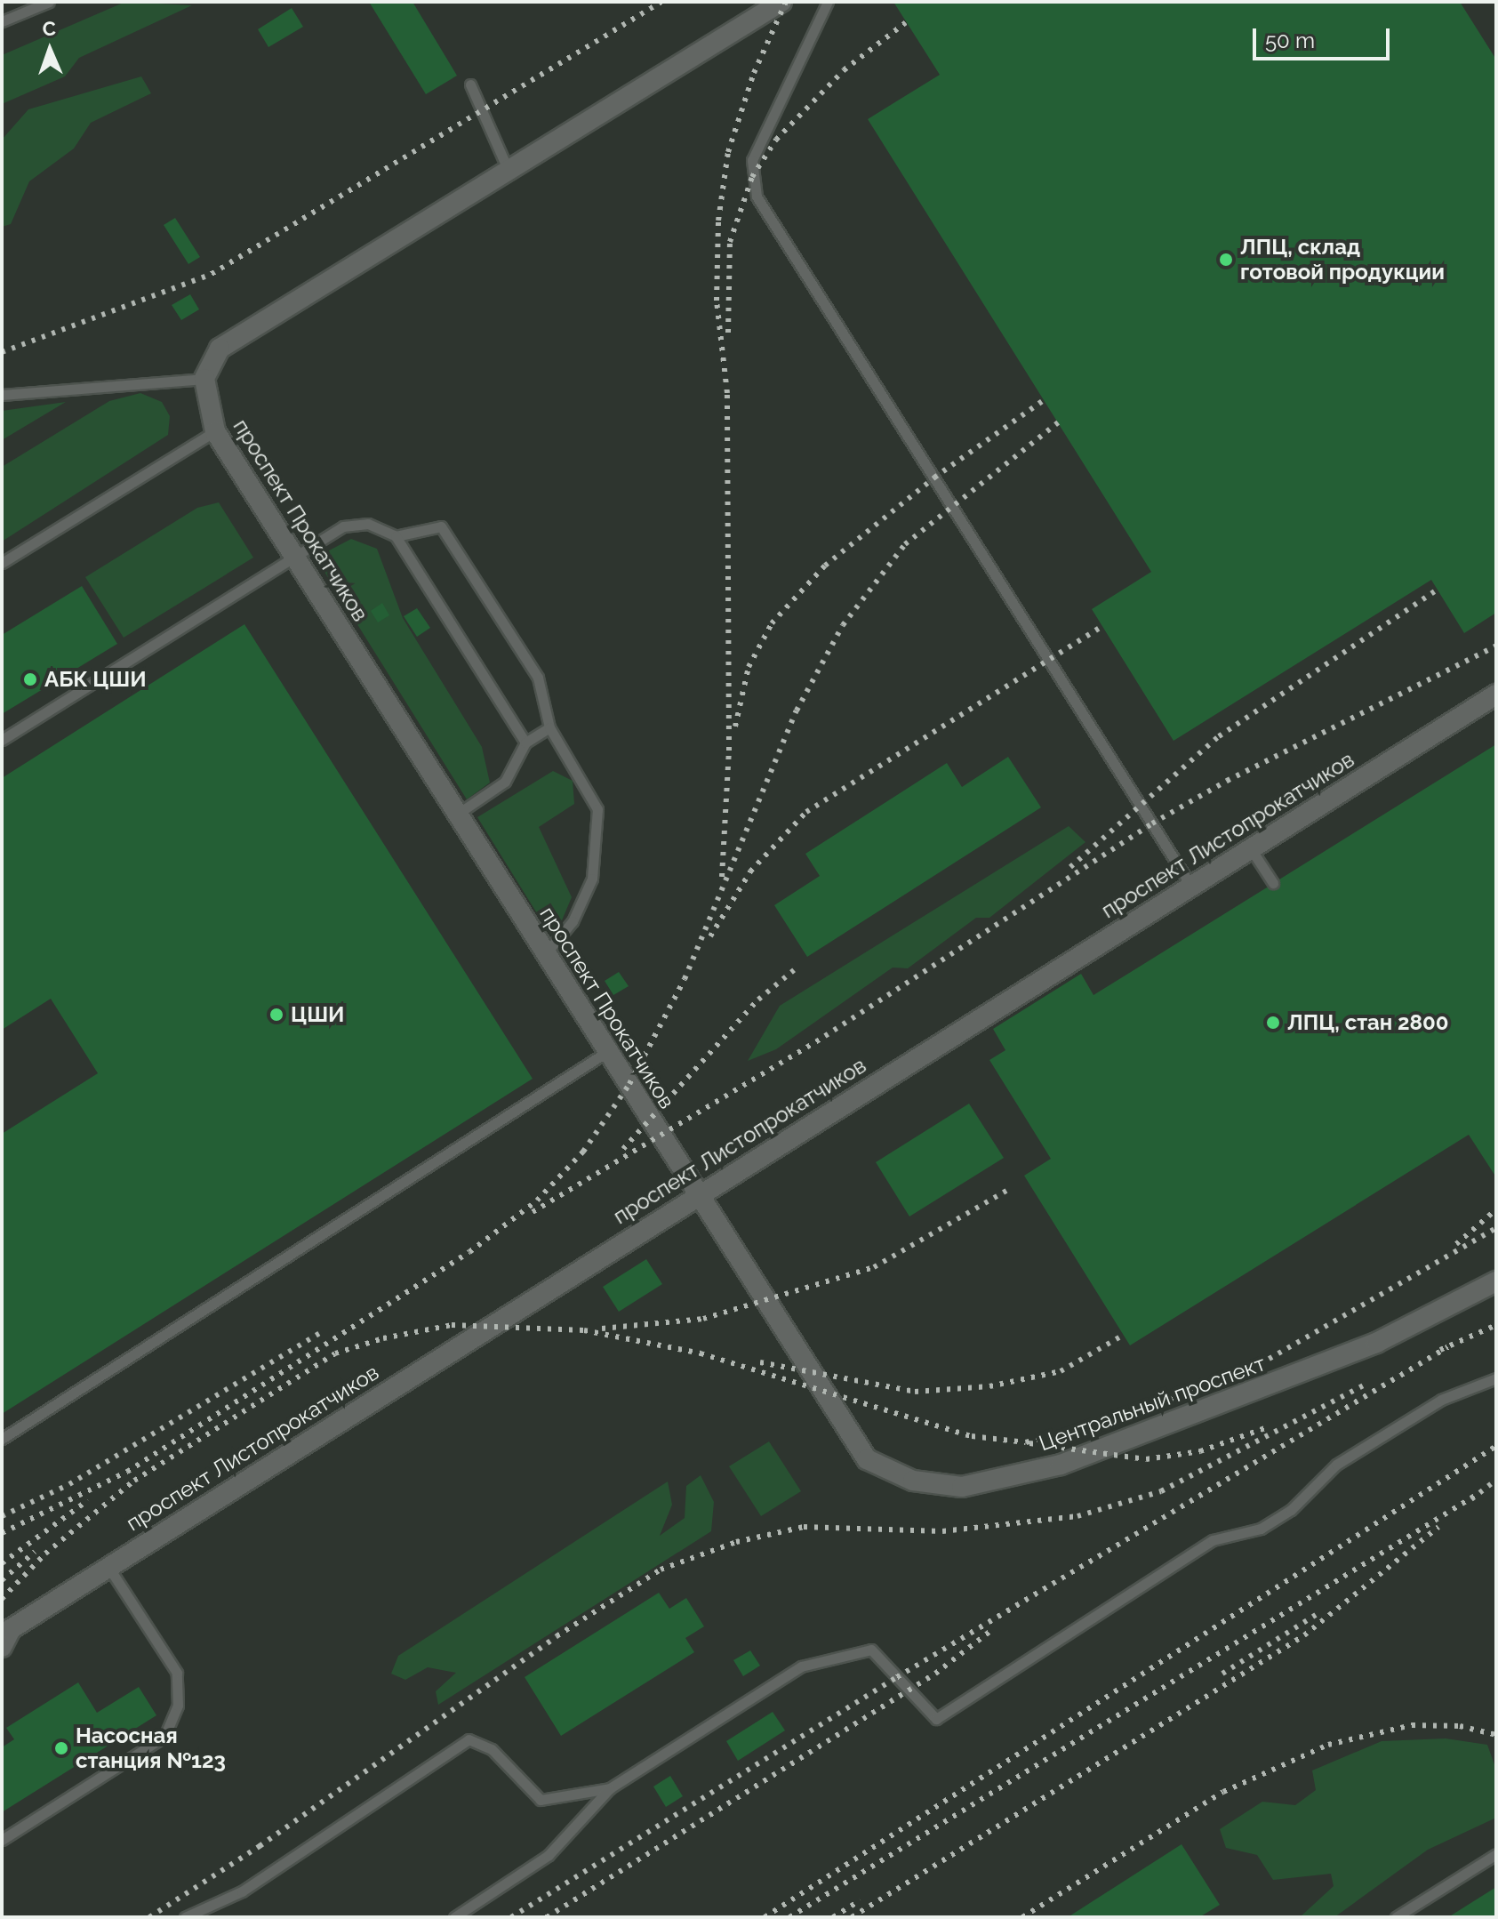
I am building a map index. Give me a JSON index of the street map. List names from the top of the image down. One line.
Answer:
{"streets":{"street":["проспект Прокатчиков","проспект Листопрокатчиков","Центральный проспект"]},"crossings":[["проспект Прокатчиков","проспект Листопрокатчиков"],["проспект Прокатчиков","Центральный проспект"],["проспект Листопрокатчиков","Центральный проспект"]],"places":["ЛПЦ, склад готовой продукции","АБК ЦШИ","ЦШИ","ЛПЦ, стан 2800","Насосная станция №123"],"scale_bar":"50 m","north":"top"}
